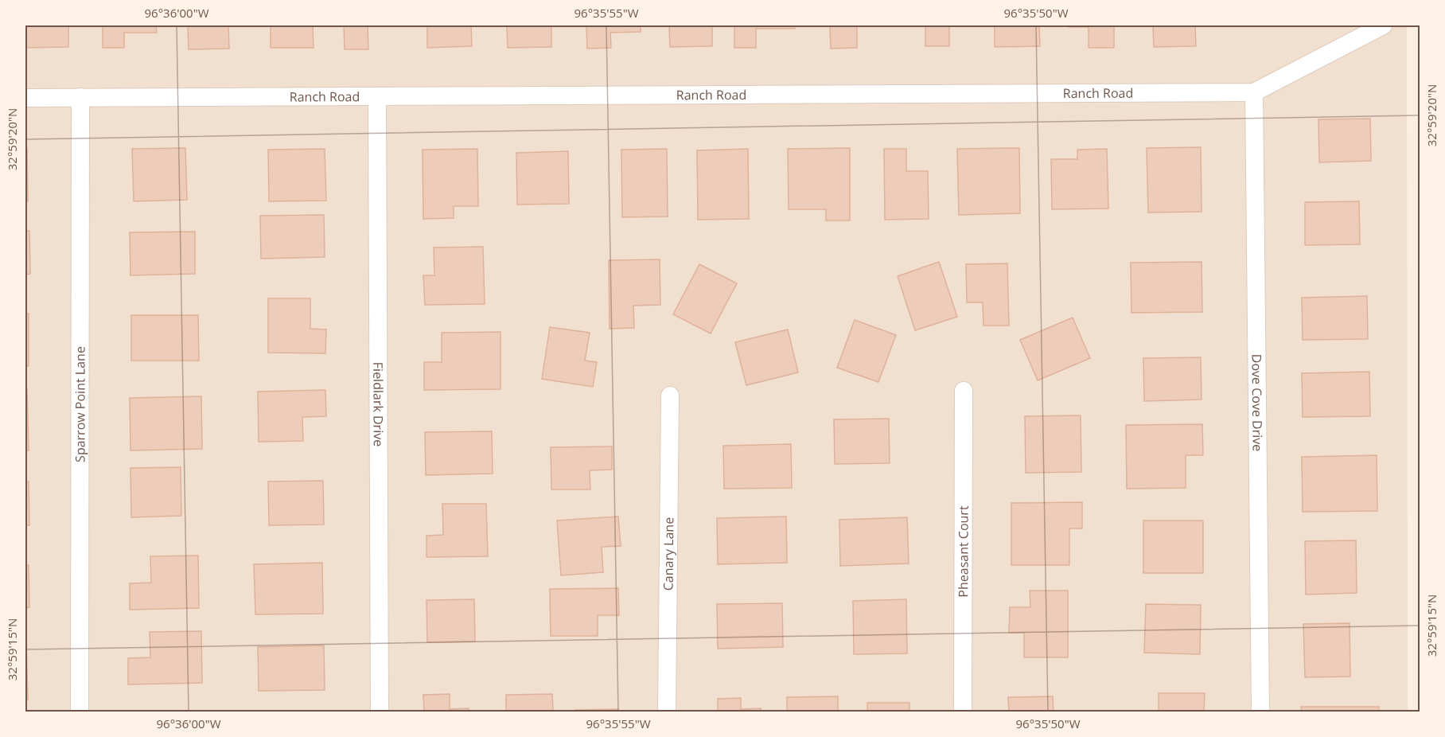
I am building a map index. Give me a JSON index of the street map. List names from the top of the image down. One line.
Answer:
{"streets":{"street":["Ranch Road","Dove Cove Drive","Sparrow Point Lane","Fieldlark Drive","Pheasant Court","Canary Lane"]},"crossings":[["Ranch Road","Dove Cove Drive"],["Ranch Road","Sparrow Point Lane"],["Ranch Road","Fieldlark Drive"]],"coordinates":["96°36'00\"W","96°35'55\"W","96°35'50\"W","32°59'20\"N","32°59'15\"N"]}
